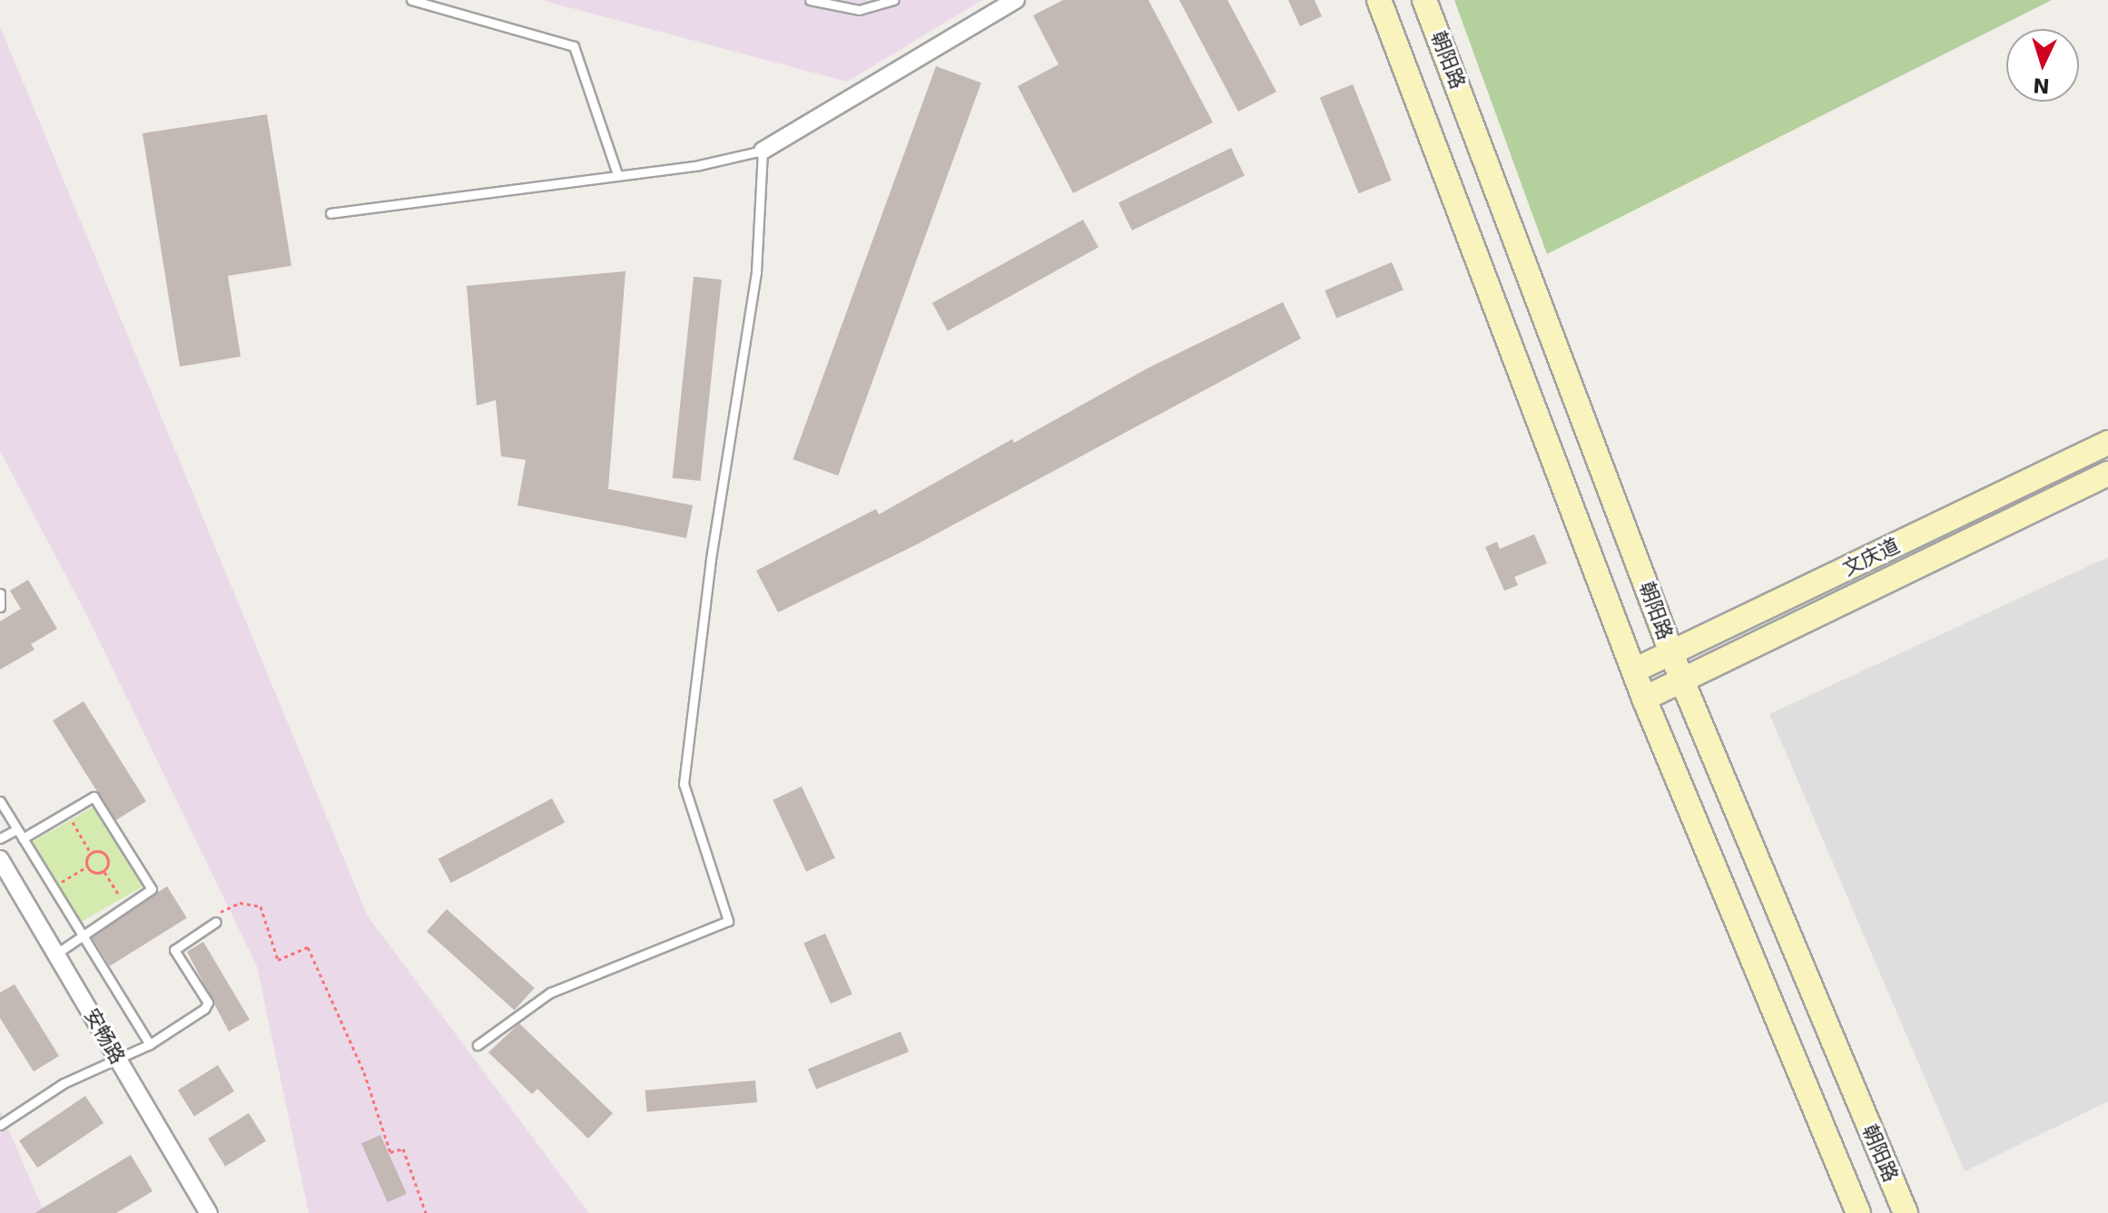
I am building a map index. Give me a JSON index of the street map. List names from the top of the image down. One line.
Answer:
{"streets":{"main road":["朝阳路","文庆道"],"street":["安畅路"]},"crossings":[["朝阳路","文庆道"]],"north":"bottom"}
